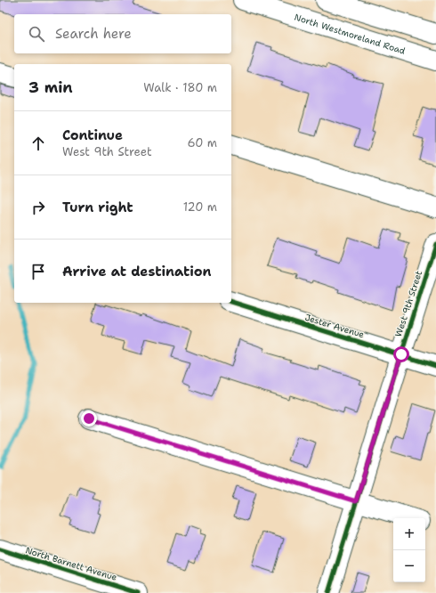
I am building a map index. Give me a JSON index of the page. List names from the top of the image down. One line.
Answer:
{"streets":{"street":["North Westmoreland Road","West 9th Street","Jester Avenue","North Barnett Avenue"]},"crossings":[["West 9th Street","Jester Avenue"]],"page":{"search":"Search here","heading":["3 min","Walk · 180 m"],"list":[["Continue","West 9th Street","60 m"],["Turn right","120 m"],"Arrive at destination"],"map_buttons":["+","−"]}}
